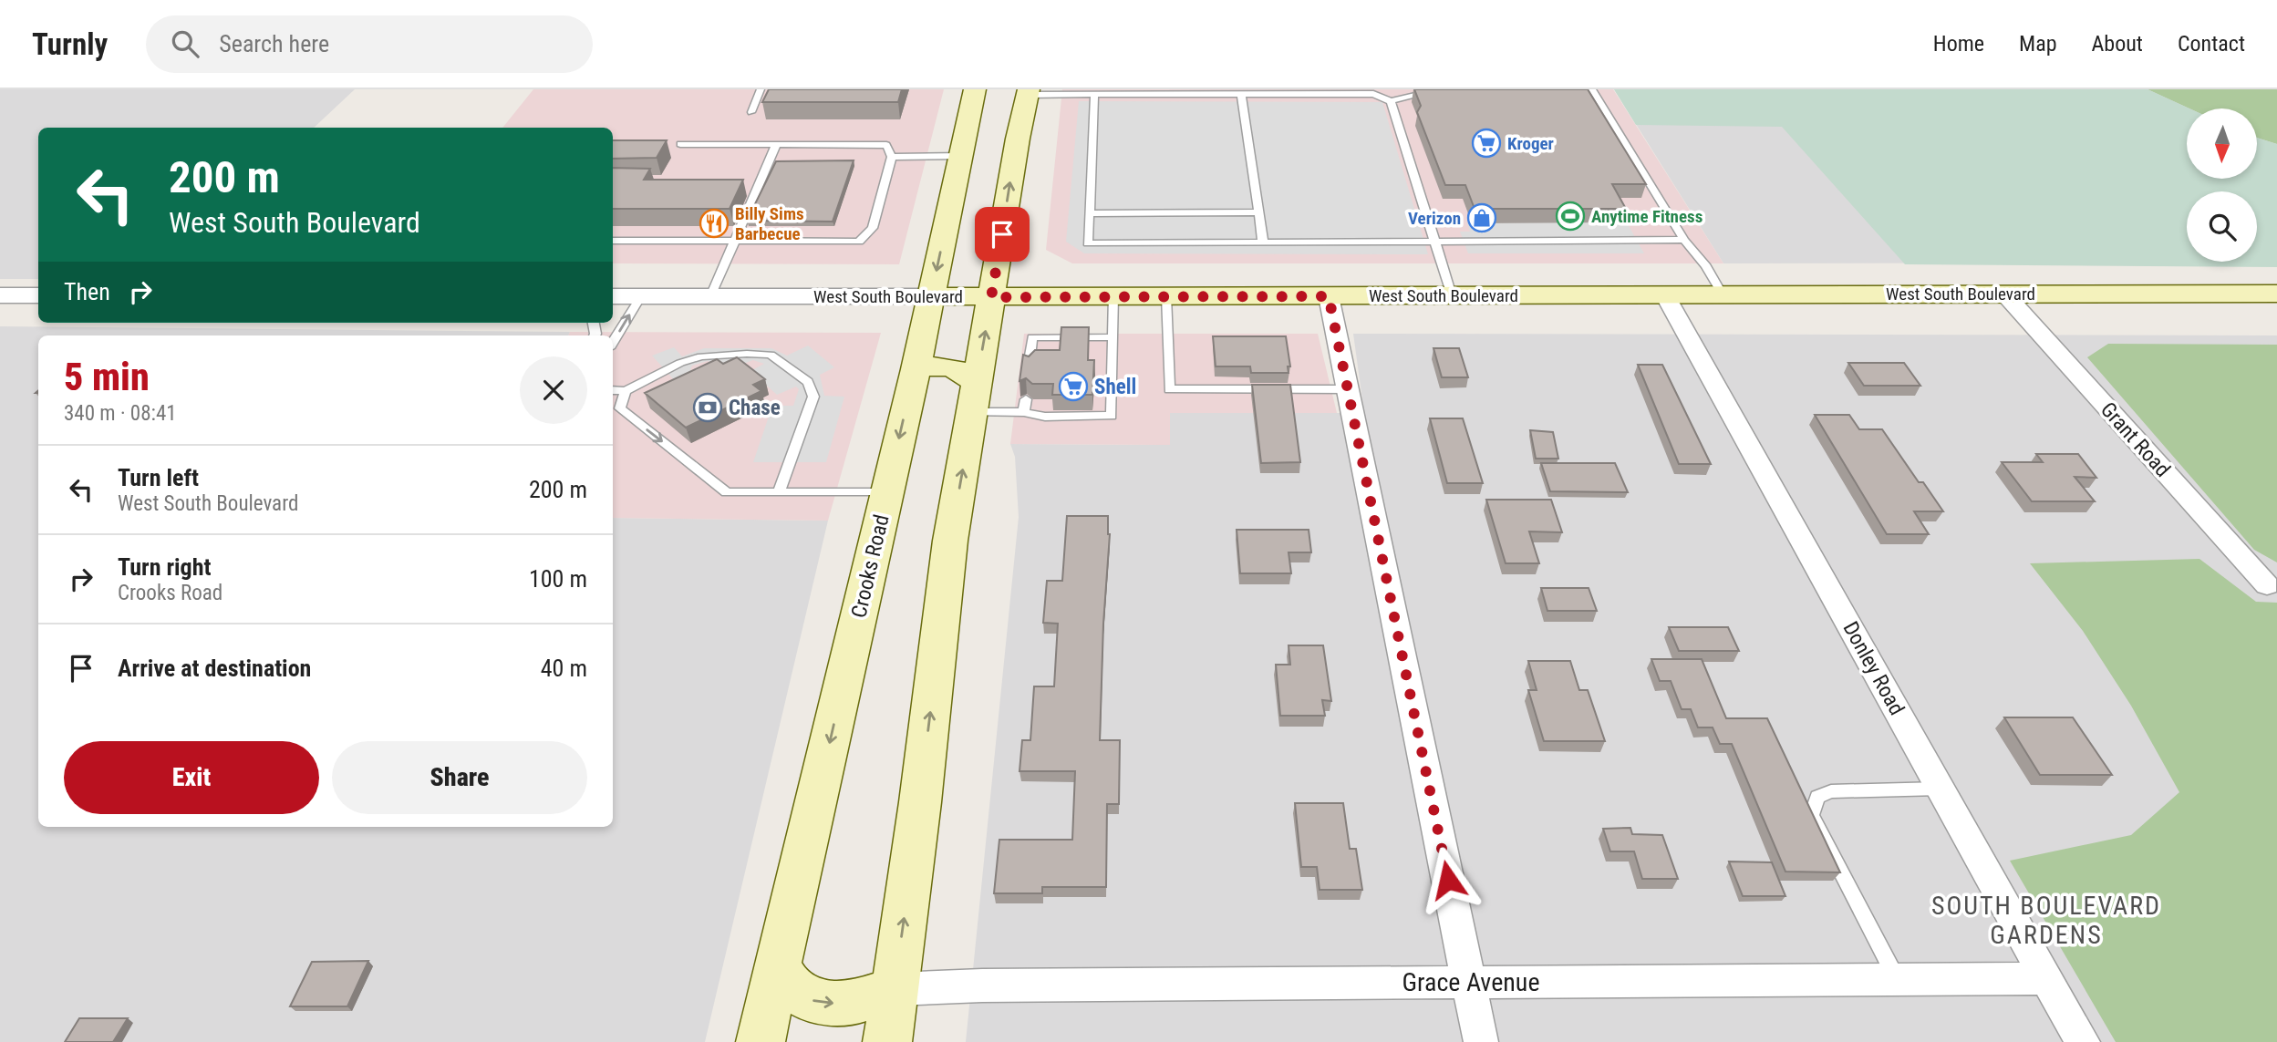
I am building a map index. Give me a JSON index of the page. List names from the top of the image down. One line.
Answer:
{"streets":{"main road":["West South Boulevard","Crooks Road"],"street":["Grant Road","Donley Road","Grace Avenue"]},"crossings":[["West South Boulevard","Grant Road"],["West South Boulevard","Crooks Road"],["West South Boulevard","Donley Road"],["Donley Road","Grace Avenue"]],"districts":["SOUTH BOULEVARD GARDENS"],"places":{"supermarket":["Kroger","Shell"],"sports":["Anytime Fitness"],"shop":["Verizon"],"restaurant":["Billy Sims Barbecue"],"bank":["Chase"]},"north":"bottom","page":{"header":"Turnly","search":"Search here","nav":["Home","Map","About","Contact"],"turn":["200 m","West South Boulevard"],"then":"Then","heading":["5 min","340 m · 08:41"],"list":[{"name":"Turn left","note":"West South Boulevard","value":"200 m"},{"name":"Turn right","note":"Crooks Road","value":"100 m"},{"name":"Arrive at destination","value":"40 m"}],"buttons":["Exit","Share"]}}
